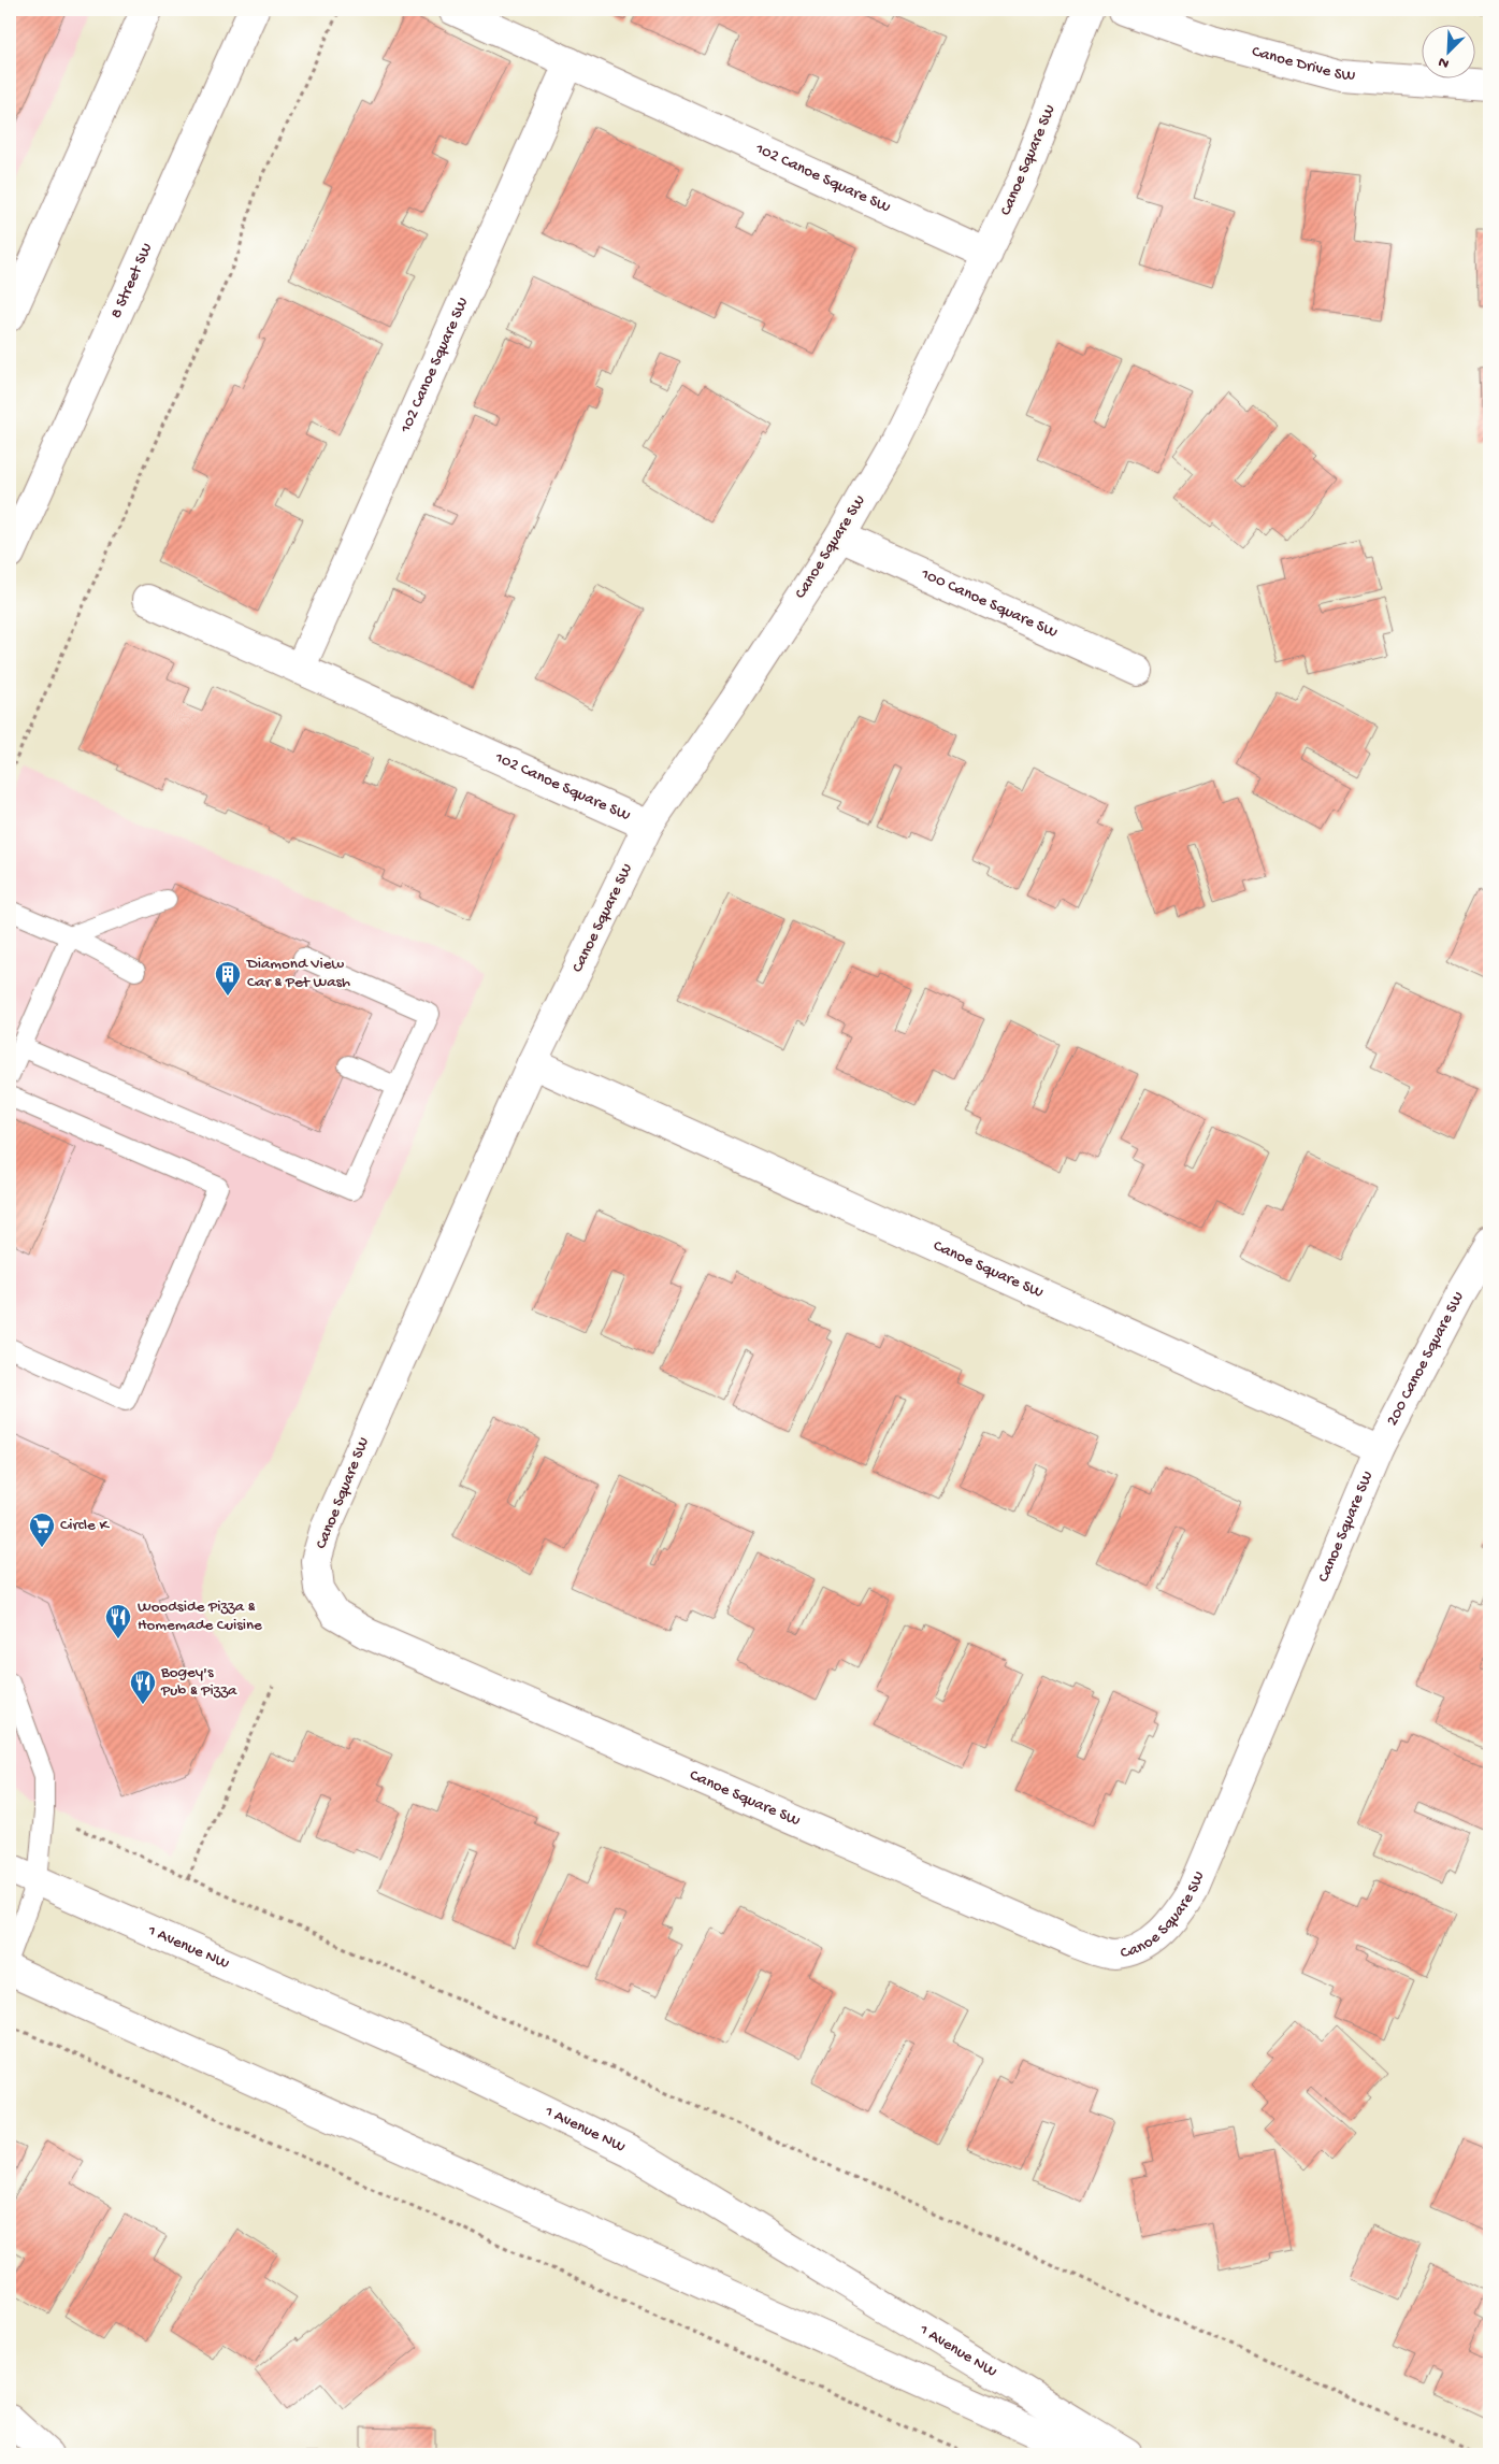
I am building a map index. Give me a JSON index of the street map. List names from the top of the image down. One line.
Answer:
{"streets":{"street":["Canoe Drive SW","Canoe Square SW","102 Canoe Square SW","8 Street SW","100 Canoe Square SW","200 Canoe Square SW","1 Avenue NW"]},"crossings":[["Canoe Square SW","102 Canoe Square SW"],["Canoe Square SW","100 Canoe Square SW"],["Canoe Square SW","200 Canoe Square SW"]],"places":{"building":["Diamond View Car & Pet Wash"],"supermarket":["Circle K"],"restaurant":["Woodside Pizza & Homemade Cuisine","Bogey's Pub & Pizza"]},"north":"bottom left"}
